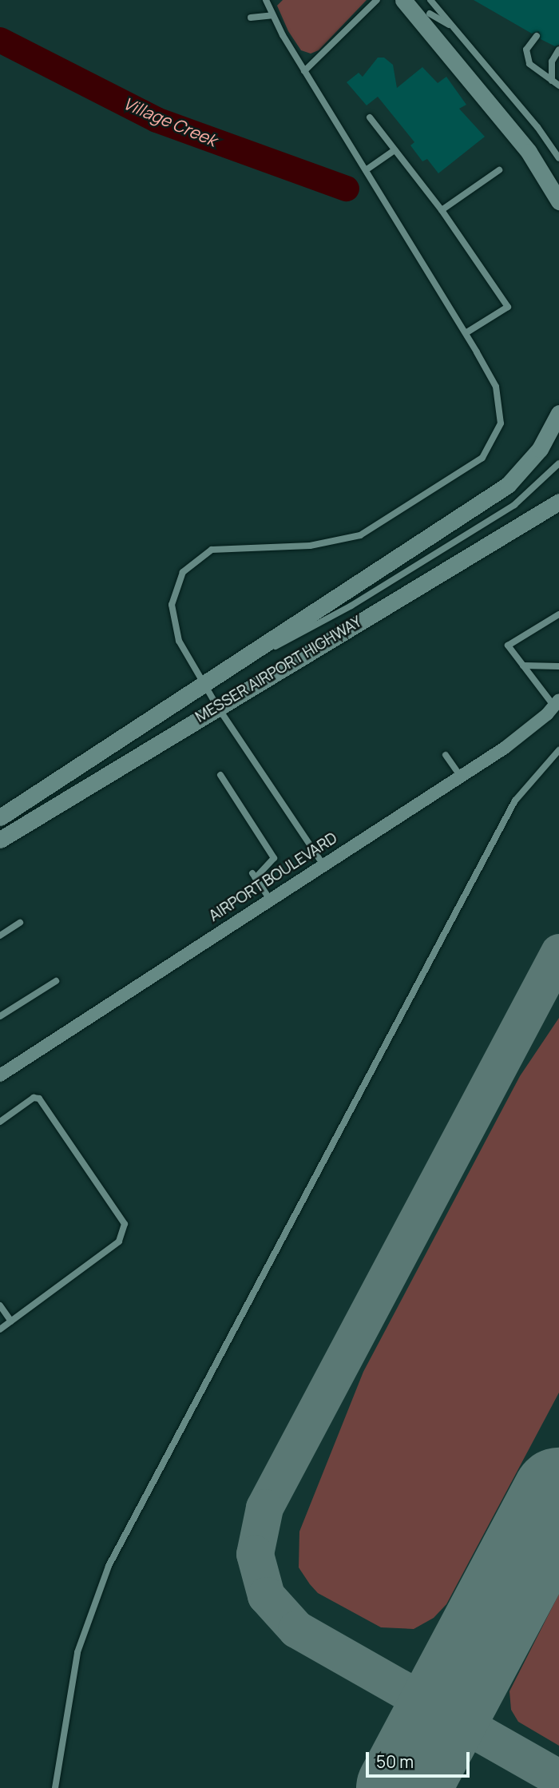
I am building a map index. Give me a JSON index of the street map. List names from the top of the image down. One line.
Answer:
{"streets":{"main road":["MESSER AIRPORT HIGHWAY"],"street":["AIRPORT BOULEVARD"]},"water":["Village Creek"],"scale_bar":"50 m"}
